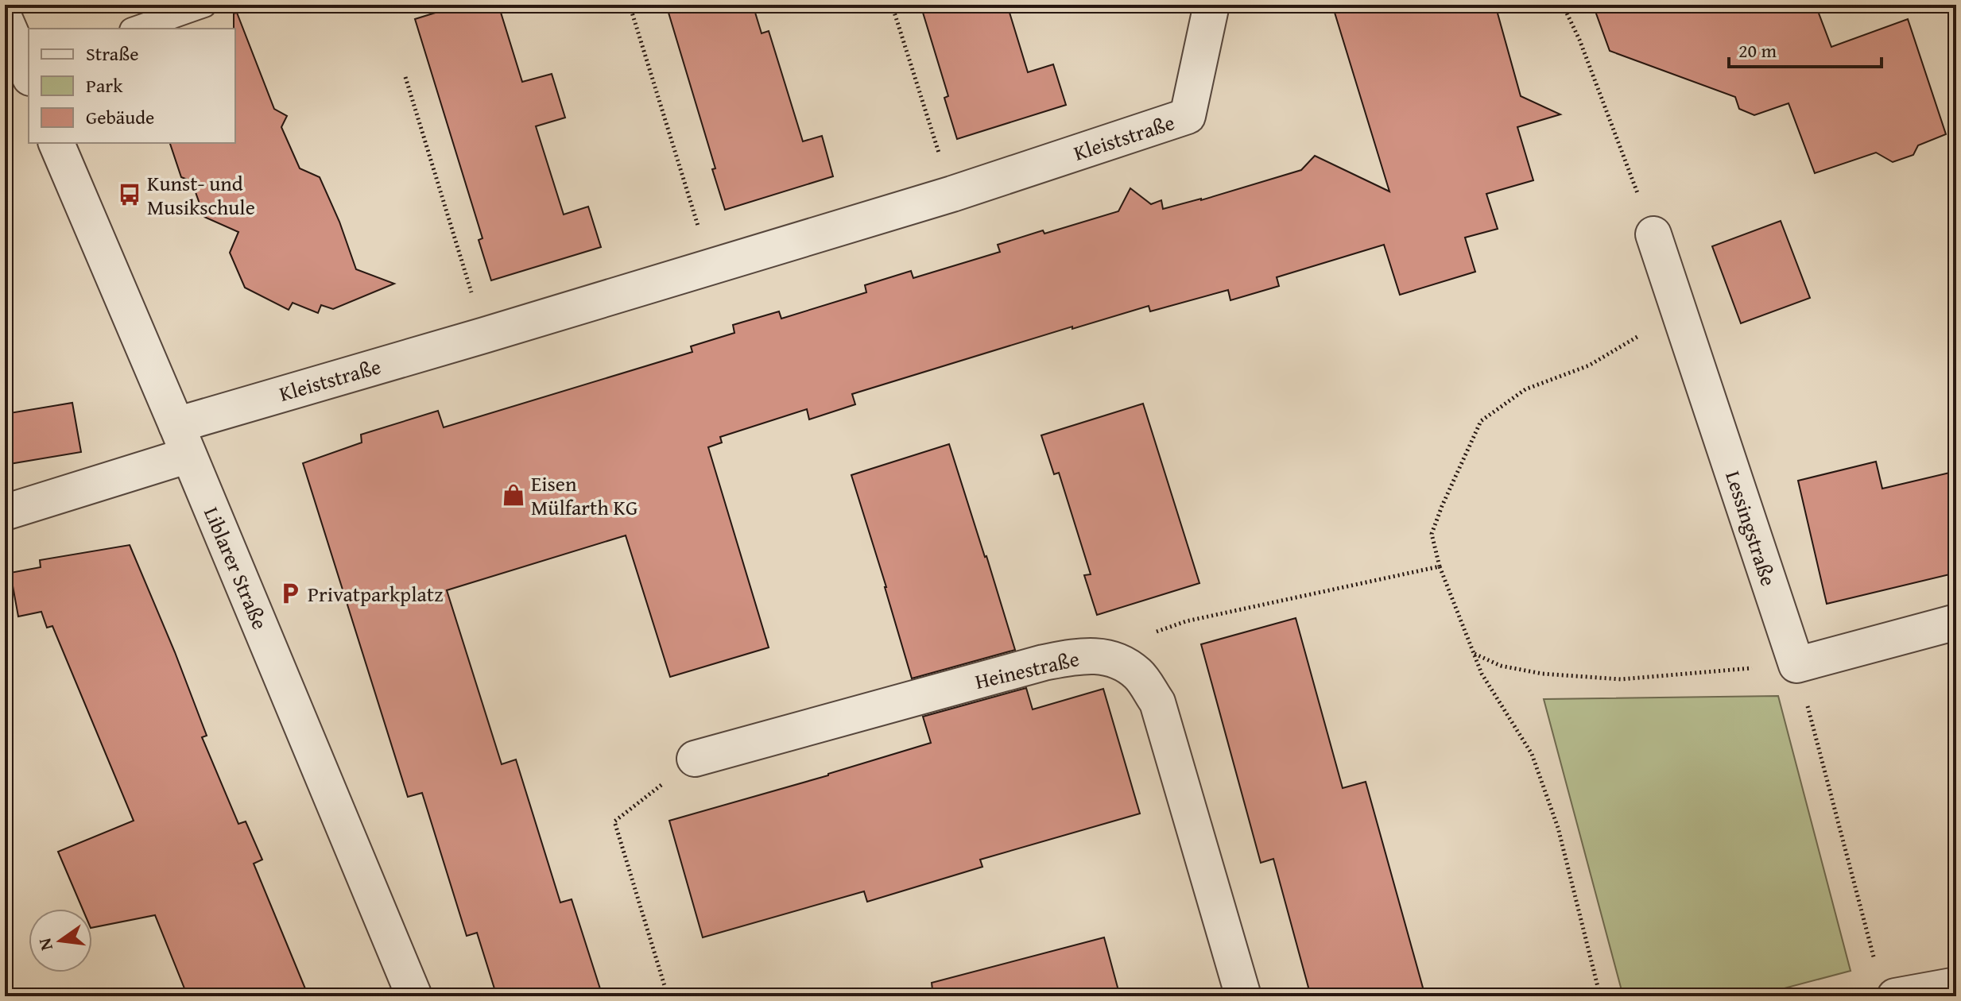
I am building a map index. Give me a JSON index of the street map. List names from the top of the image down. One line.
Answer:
{"streets":{"street":["Kleiststraße","Lessingstraße","Liblarer Straße","Heinestraße"]},"crossings":[["Kleiststraße","Liblarer Straße"]],"places":{"bus stop":["Kunst- und Musikschule"],"shop":["Eisen Mülfarth KG"],"parking":["Privatparkplatz"]},"legend":["Straße","Park","Gebäude"],"scale_bar":"20 m","north":"left"}
